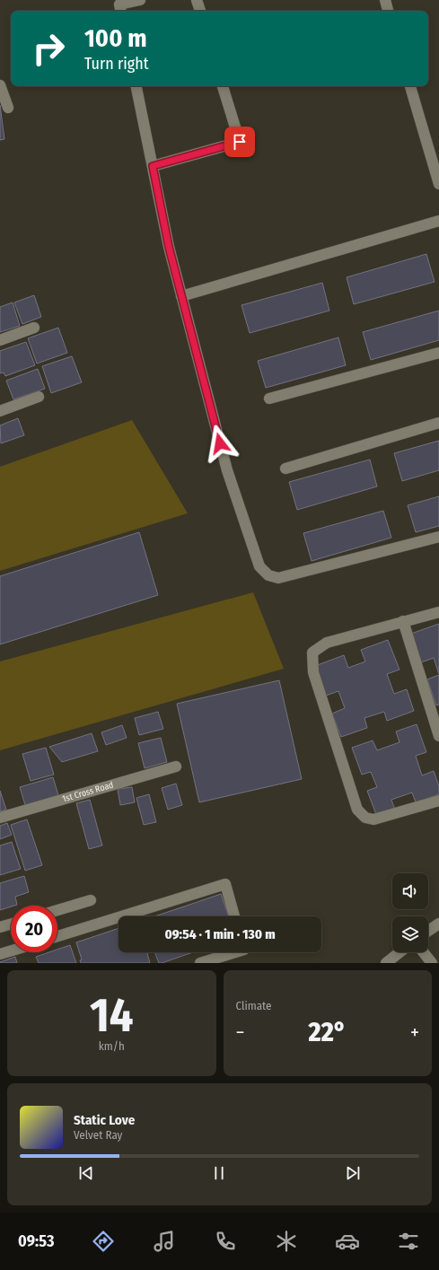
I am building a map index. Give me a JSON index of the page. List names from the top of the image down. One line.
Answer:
{"streets":{"street":["1st Cross Road"]},"page":{"turn":["100 m","Turn right"],"limit":"20","trip":"09:54 · 1 min · 130 m","tile":[["14","km/h"],"Climate"],"heat":["−","22°","+"],"song":["Static Love","Velvet Ray"],"tabs":"09:53"}}
